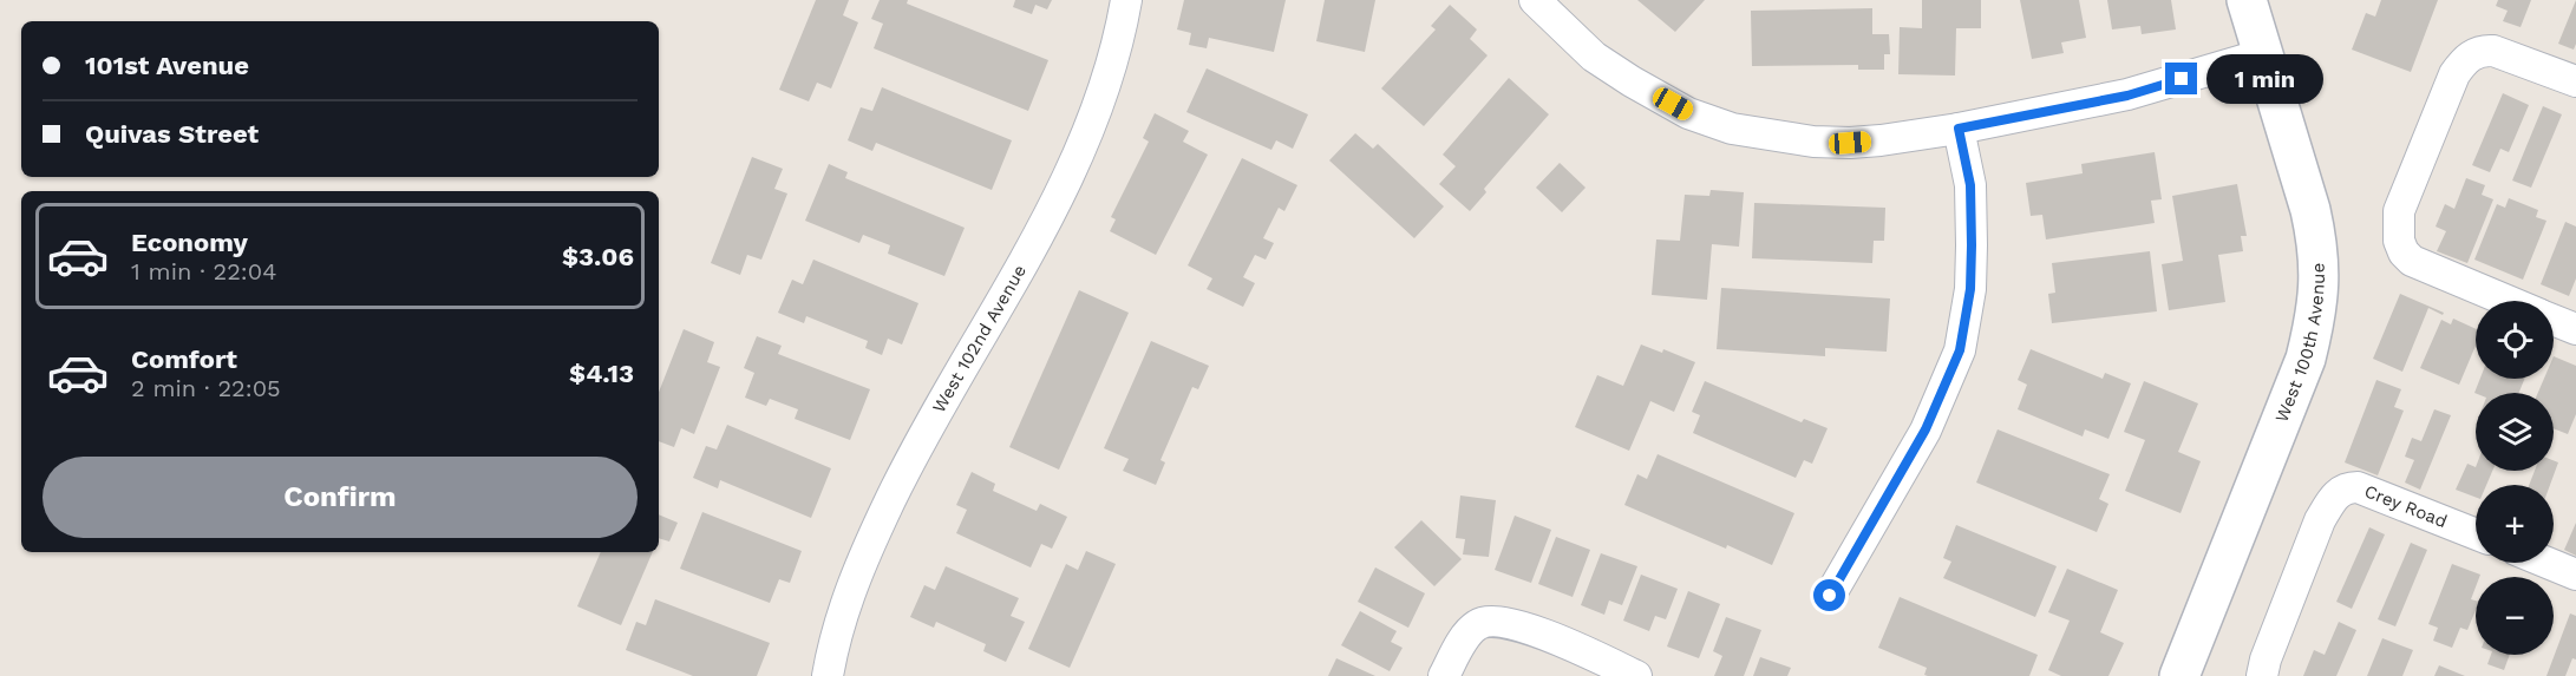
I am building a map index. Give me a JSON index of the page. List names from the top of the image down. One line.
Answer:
{"streets":{"street":["West 102nd Avenue","West 100th Avenue","Crey Road"]},"page":{"banner":["101st Avenue","Quivas Street"],"bubble":"1 min","list":[{"name":"Economy","note":"1 min · 22:04","value":"$3.06"},{"name":"Comfort","note":"2 min · 22:05","value":"$4.13"}],"map_buttons":["+","−"],"buttons":"Confirm"}}
